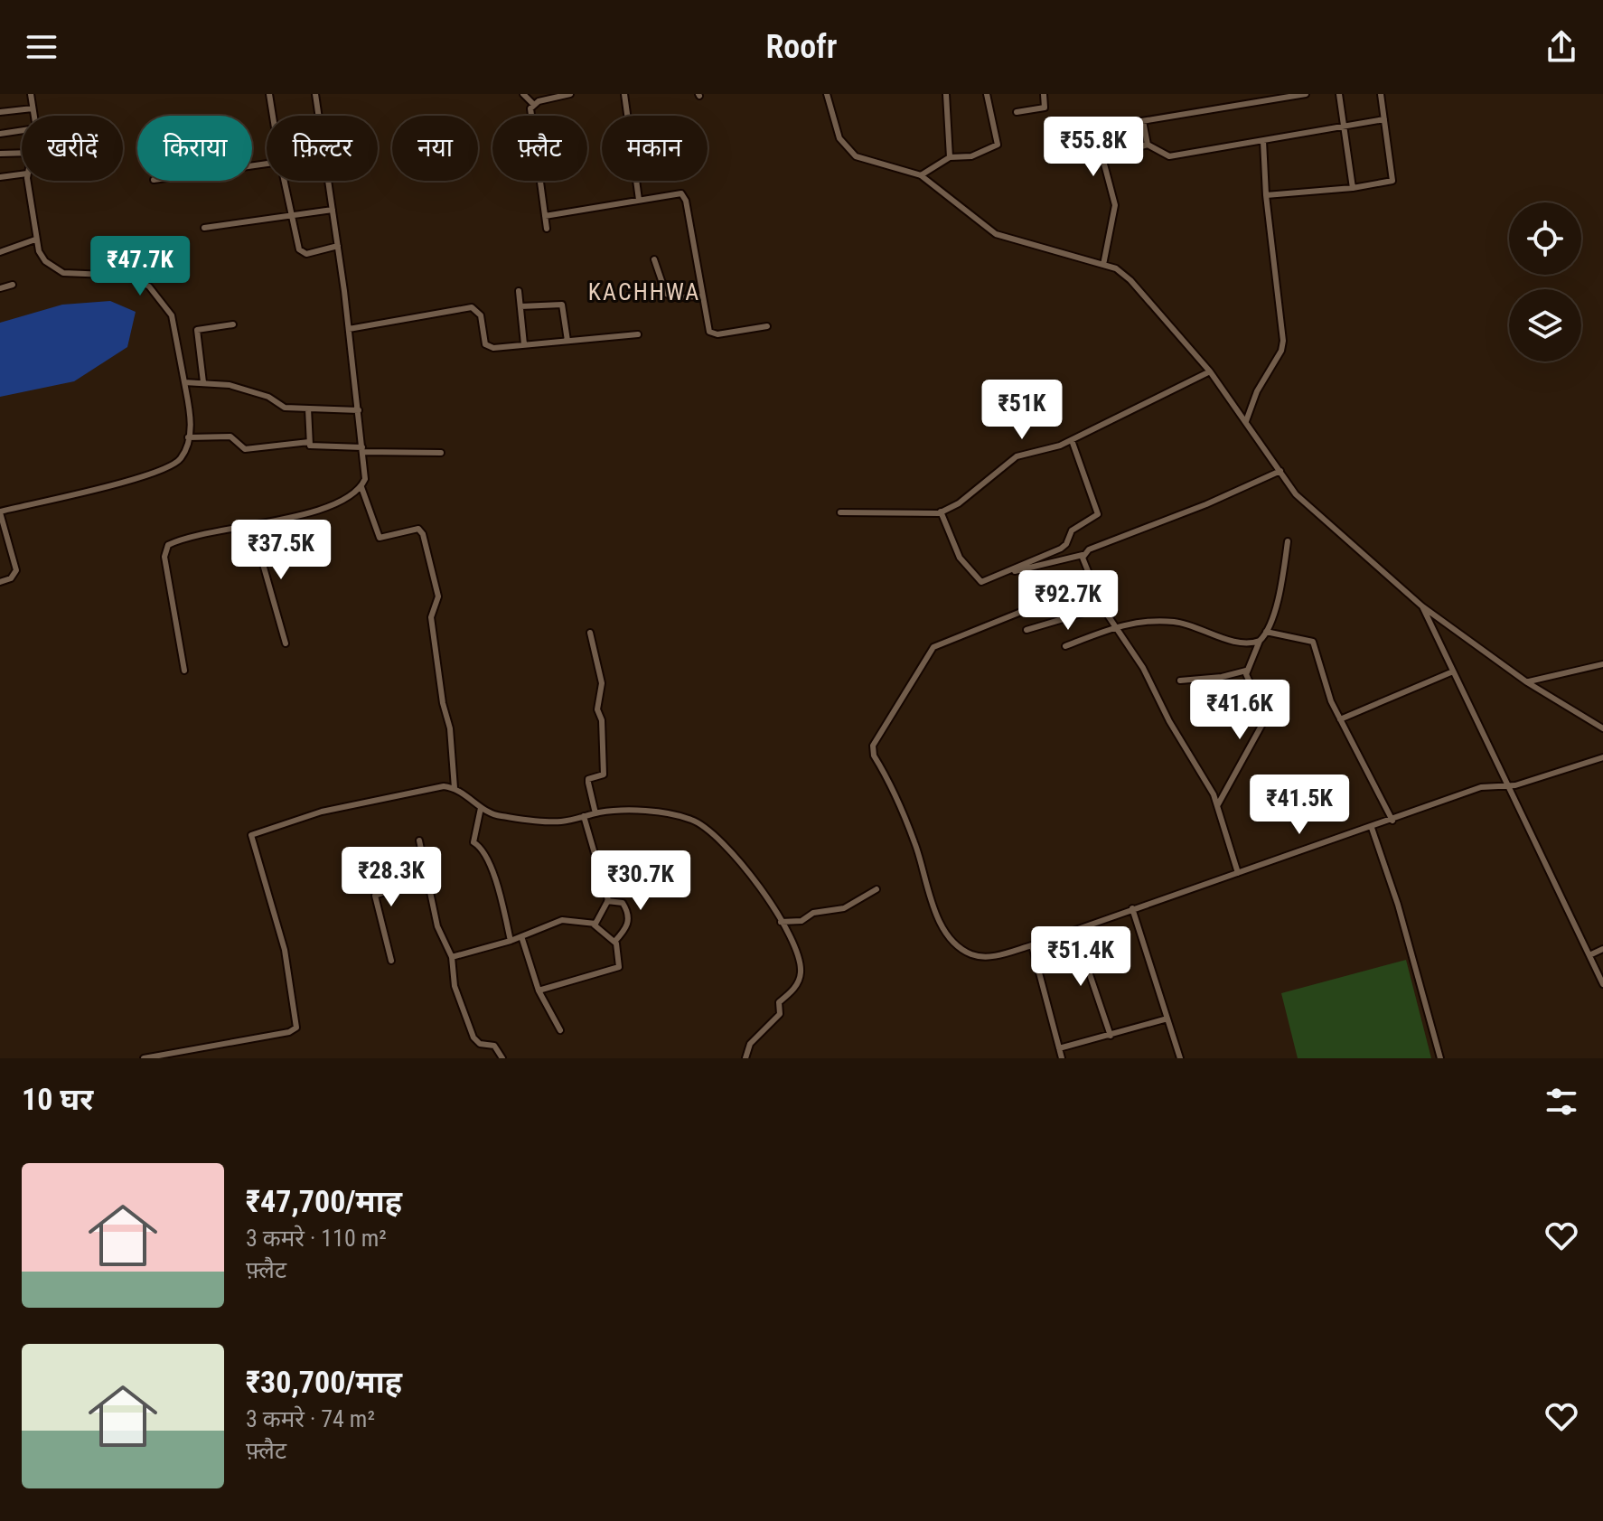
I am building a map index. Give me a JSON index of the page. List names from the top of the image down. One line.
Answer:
{"districts":["KACHHWA"],"page":{"header":"Roofr","chip":["खरीदें","किराया","फ़िल्टर","नया","फ़्लैट","मकान"],"price":["₹55.8K","₹47.7K","₹51K","₹37.5K","₹92.7K","₹41.6K","₹41.5K","₹28.3K","₹30.7K","₹51.4K"],"heading":"10 घर","list":[{"name":"₹47,700/माह","note":"3 कमरे · 110 m² · फ़्लैट"},{"name":"₹30,700/माह","note":"3 कमरे · 74 m² · फ़्लैट"}]}}
